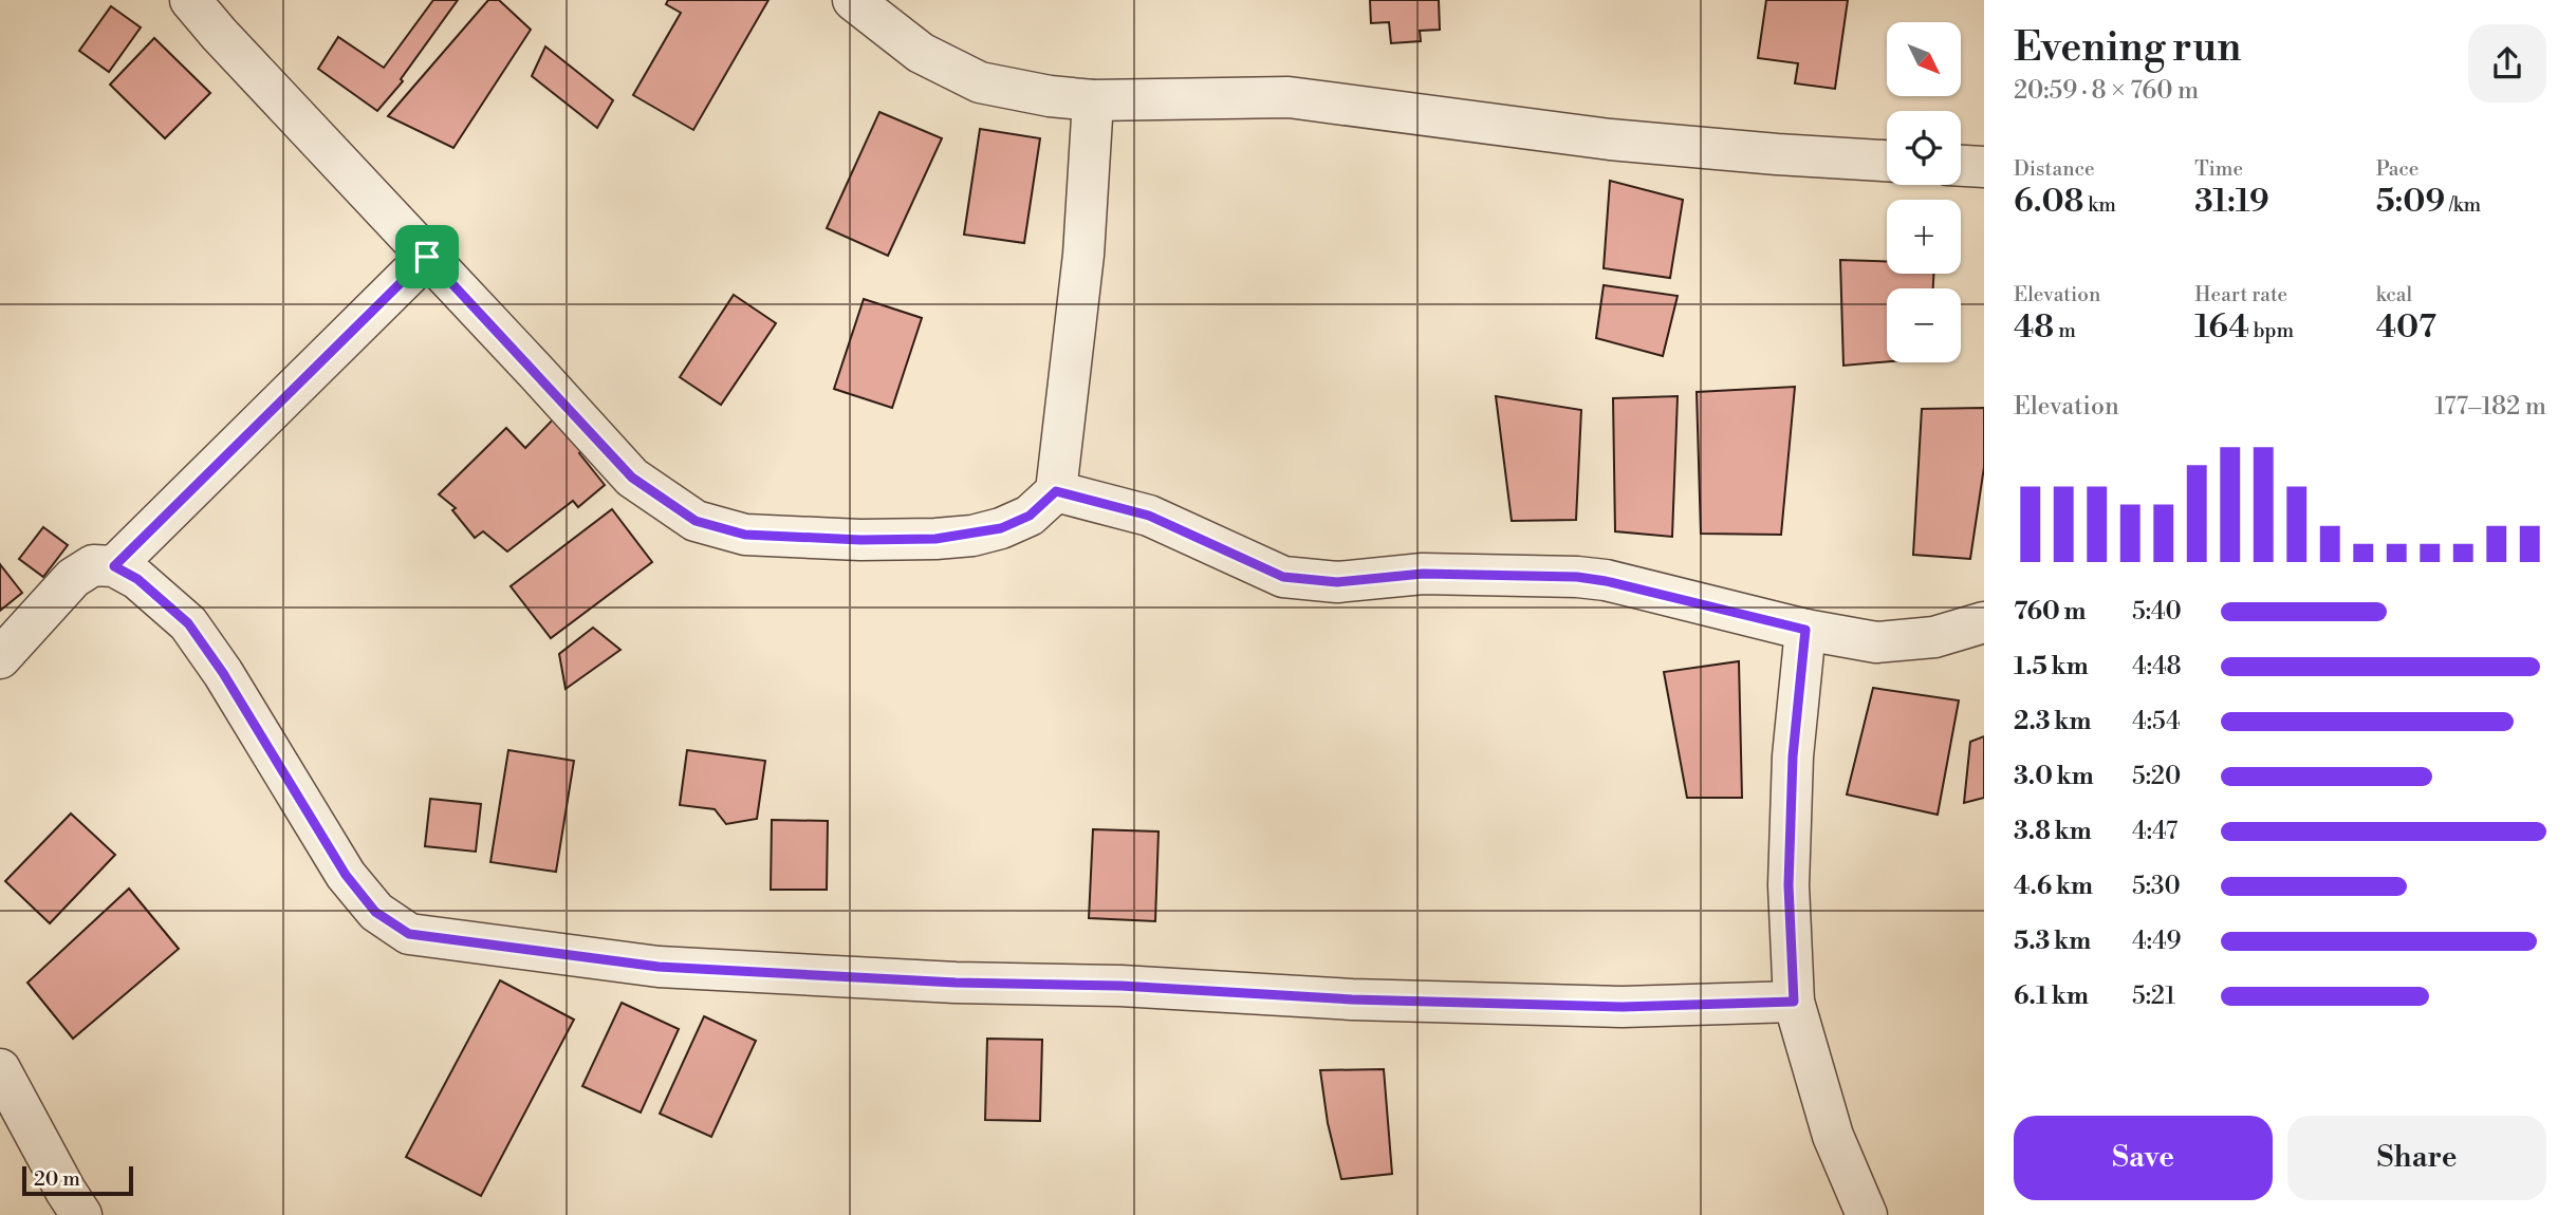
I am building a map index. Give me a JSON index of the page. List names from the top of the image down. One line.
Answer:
{"scale_bar":"20 m","north":"bottom right","page":{"heading":["Evening run","20:59 · 8 × 760 m"],"map_buttons":["+","−"],"stats":[["Distance","6.08 km"],["Time","31:19"],["Pace","5:09 /km"],["Elevation","48 m"],["Heart rate","164 bpm"],["kcal","407"]],"chart":["Elevation","177–182 m"],"list":[{"name":"760 m","note":"5:40"},{"name":"1.5 km","note":"4:48"},{"name":"2.3 km","note":"4:54"},{"name":"3.0 km","note":"5:20"},{"name":"3.8 km","note":"4:47"},{"name":"4.6 km","note":"5:30"},{"name":"5.3 km","note":"4:49"},{"name":"6.1 km","note":"5:21"}],"buttons":["Save","Share"],"scale":"20 m"}}
